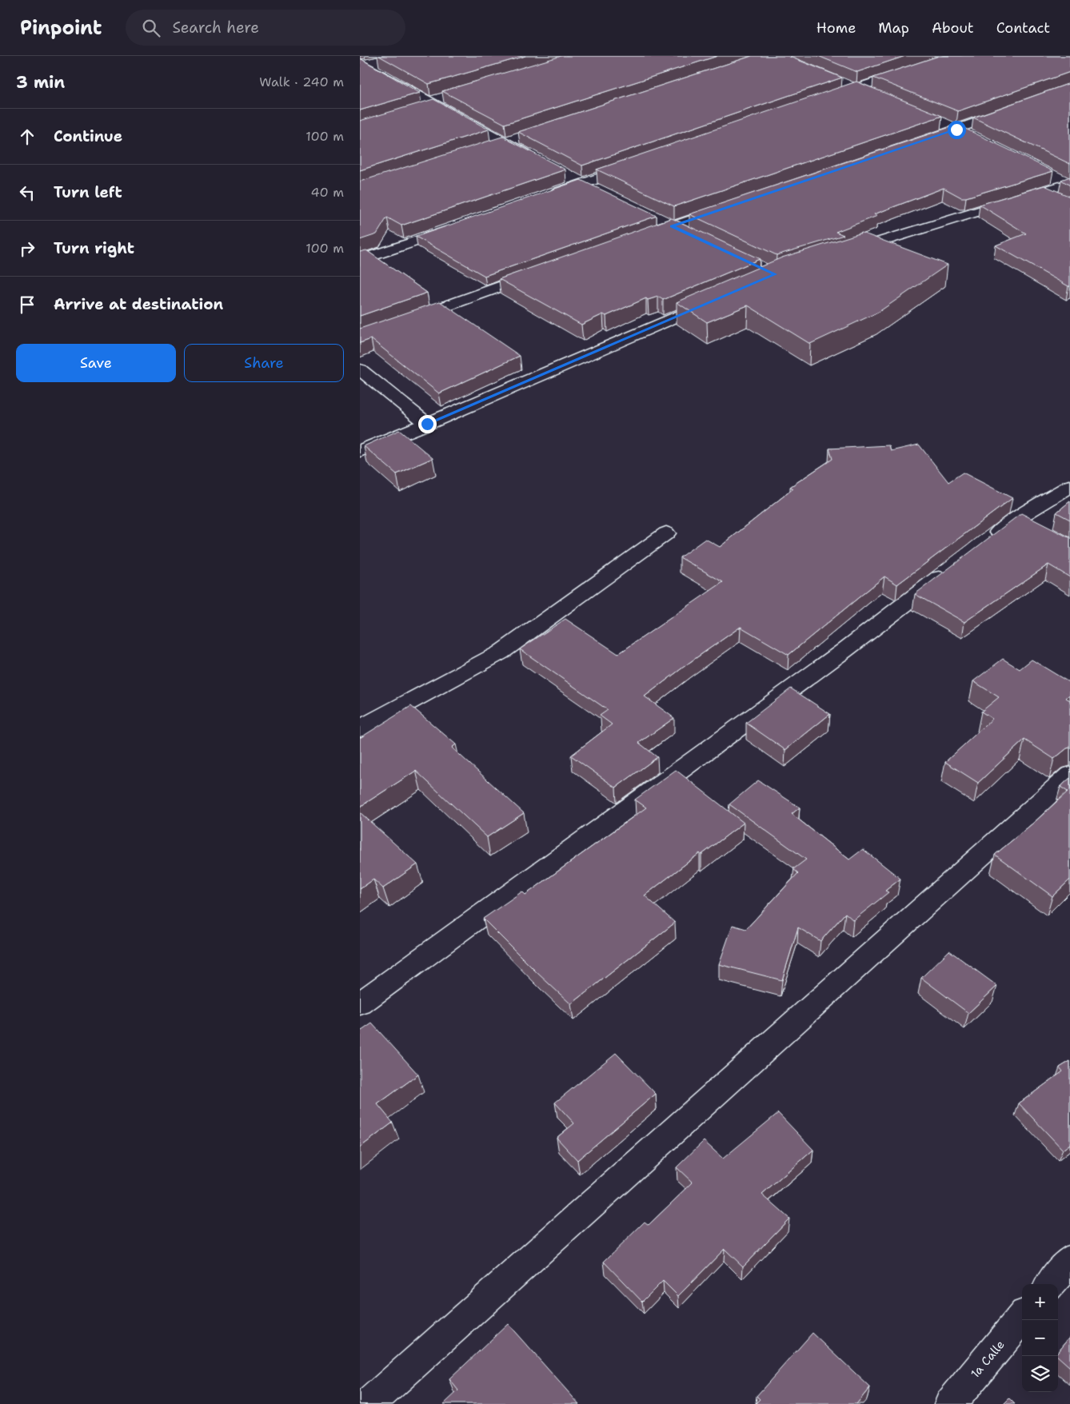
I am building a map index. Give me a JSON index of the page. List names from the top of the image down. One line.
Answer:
{"streets":{"street":["1a Calle"]},"page":{"header":"Pinpoint","search":"Search here","nav":["Home","Map","About","Contact"],"heading":["3 min","Walk · 240 m"],"list":[["Continue","100 m"],["Turn left","40 m"],["Turn right","100 m"],"Arrive at destination"],"buttons":["Save","Share"],"map_buttons":["+","−"]}}
